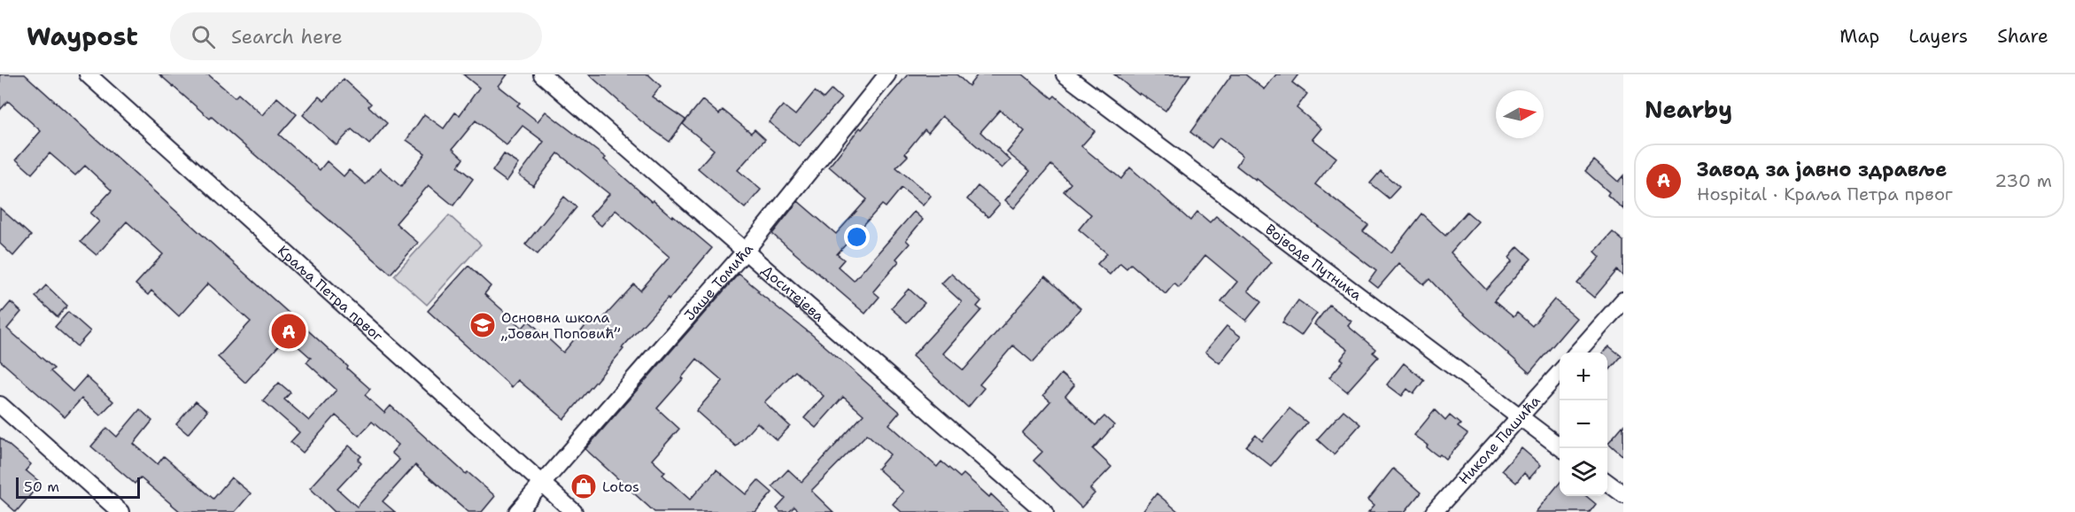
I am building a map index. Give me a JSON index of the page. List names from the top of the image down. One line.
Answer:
{"streets":{"street":["Војводе Путника","Јаше Томића","Краља Петра првог","Доситејева","Николе Пашића"]},"crossings":[["Војводе Путника","Николе Пашића"],["Јаше Томића","Краља Петра првог"],["Јаше Томића","Доситејева"]],"places":{"school or university":["Основна школа „Јован Поповић”"],"shop":["Lotos"]},"scale_bar":"50 m","north":"right","page":{"header":"Waypost","search":"Search here","nav":["Map","Layers","Share"],"heading":"Nearby","list":[{"mark":"A","name":"Завод за јавно здравље","note":"Hospital · Краља Петра првог","value":"230 m"}],"pins":"A","map_buttons":["+","−"],"scale":"50 m"}}
